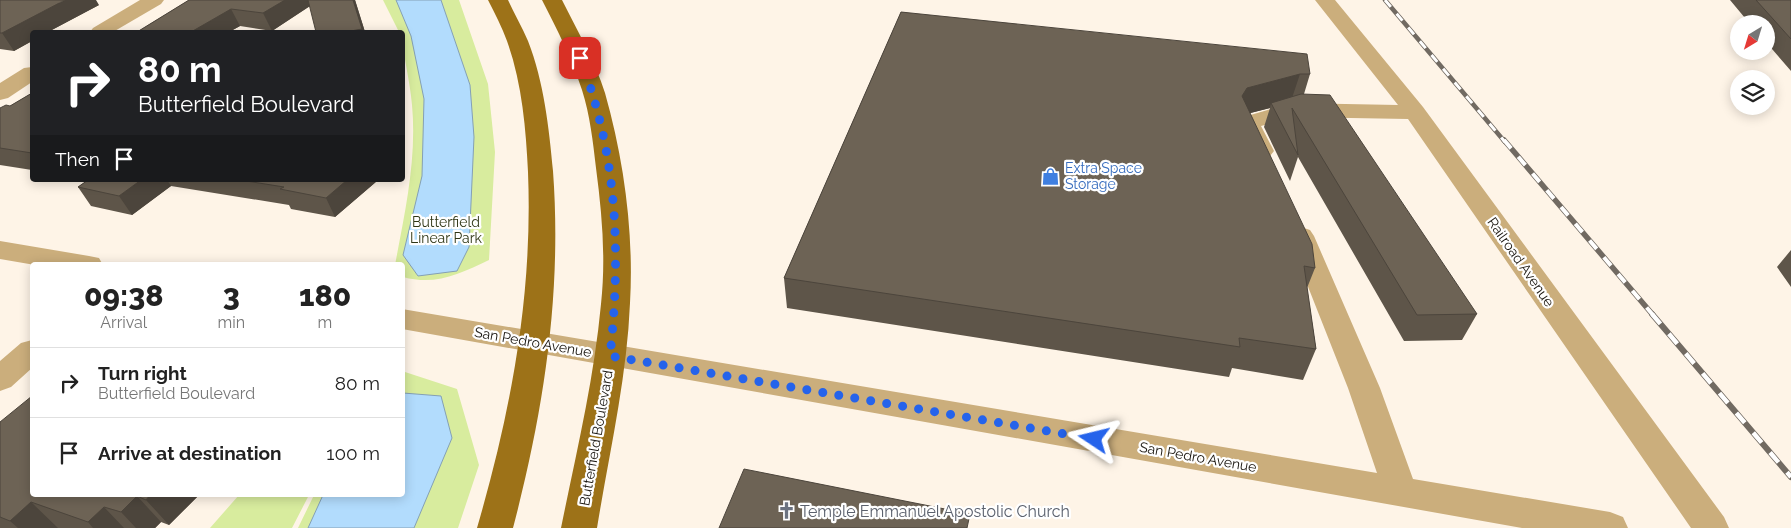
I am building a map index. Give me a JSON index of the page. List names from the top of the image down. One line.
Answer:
{"streets":{"main road":["Butterfield Boulevard"],"street":["Railroad Avenue","San Pedro Avenue"]},"crossings":[["San Pedro Avenue","Butterfield Boulevard"]],"parks":["Butterfield Linear Park"],"places":{"shop":["Extra Space Storage"],"church":["Temple Emmanuel Apostolic Church"]},"north":"bottom left","page":{"turn":["80 m","Butterfield Boulevard"],"then":"Then","eta":["09:38","Arrival","3","min","180","m"],"list":[{"name":"Turn right","note":"Butterfield Boulevard","value":"80 m"},{"name":"Arrive at destination","value":"100 m"}]}}
